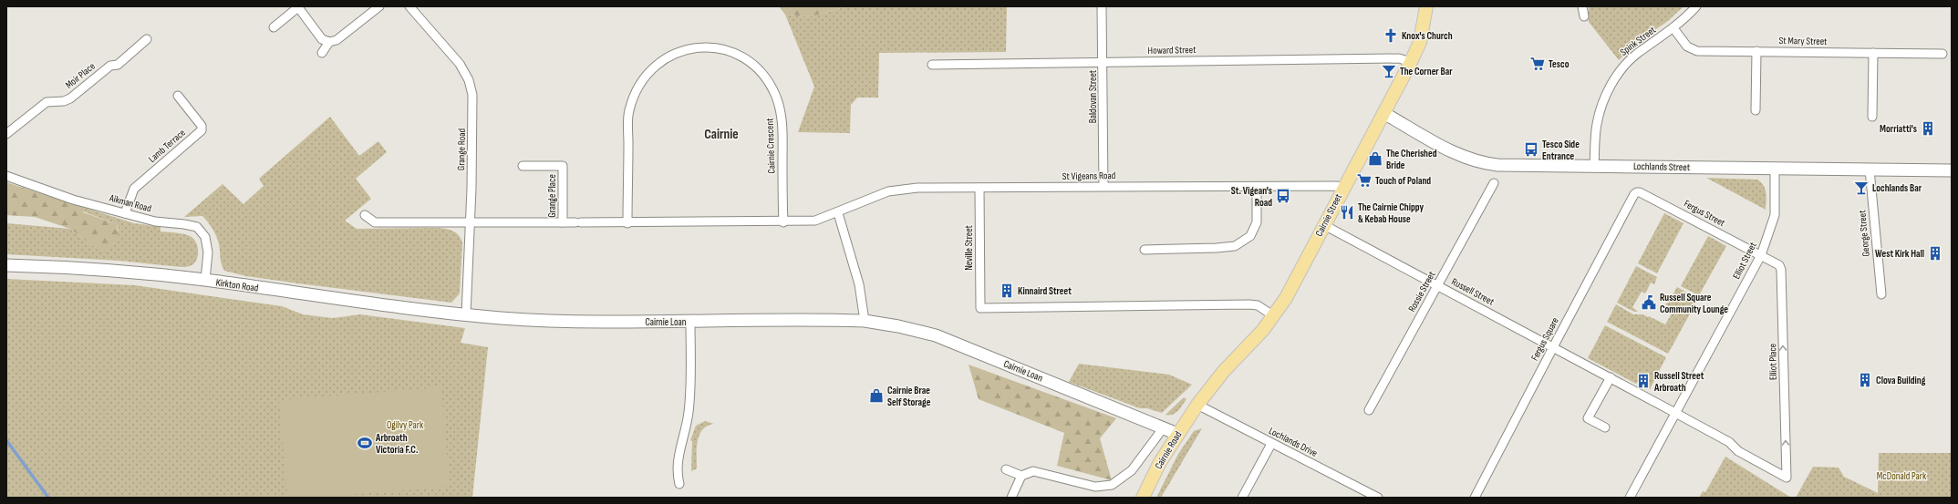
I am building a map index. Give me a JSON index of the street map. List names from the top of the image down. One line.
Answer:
{"streets":{"main road":["Cairnie Street","Cairnie Road"],"street":["Spink Street","St Mary Street","Howard Street","Moir Place","Baldovan Street","Lamb Terrace","Cairnie Crescent","Grange Road","Lochlands Street","St Vigeans Road","Grange Place","Aikman Road","Fergus Street","George Street","Neville Street","Elliot Street","Kirkton Road","Rossie Street","Russell Street","Cairnie Loan","Fergus Square","Elliot Place","Lochlands Drive"]},"crossings":[["Spink Street","St Mary Street"],["Spink Street","Lochlands Street"],["Howard Street","Baldovan Street"],["Howard Street","Cairnie Street"],["Baldovan Street","St Vigeans Road"],["Lamb Terrace","Aikman Road"],["Grange Road","Kirkton Road"],["Grange Road","Cairnie Loan"],["Lochlands Street","Cairnie Street"],["Lochlands Street","George Street"],["Lochlands Street","Elliot Street"],["St Vigeans Road","Cairnie Street"],["St Vigeans Road","Neville Street"],["Aikman Road","Kirkton Road"],["Fergus Street","Elliot Street"],["Fergus Street","Fergus Square"],["Fergus Street","Elliot Place"],["Cairnie Street","Neville Street"],["Cairnie Street","Russell Street"],["Cairnie Street","Lochlands Drive"],["Cairnie Street","Cairnie Road"],["Elliot Street","Russell Street"],["Elliot Street","Elliot Place"],["Kirkton Road","Cairnie Loan"],["Rossie Street","Russell Street"],["Russell Street","Fergus Square"],["Russell Street","Elliot Place"],["Cairnie Loan","Cairnie Road"],["Lochlands Drive","Cairnie Road"]],"districts":["Cairnie"],"parks":["Ogilvy Park","McDonald Park"],"places":{"church":["Knox's Church"],"supermarket":["Tesco","Touch of Poland"],"bar":["The Corner Bar","Lochlands Bar"],"building":["Morriatti's","West Kirk Hall","Kinnaird Street","Clova Building","Russell Street Arbroath"],"bus stop":["Tesco Side Entrance","St. Vigean's Road"],"shop":["The Cherished Bride","Cairnie Brae Self Storage"],"restaurant":["The Cairnie Chippy & Kebab House"],"public building":["Russell Square Community Lounge"],"sports":["Arbroath Victoria F.C."]}}
